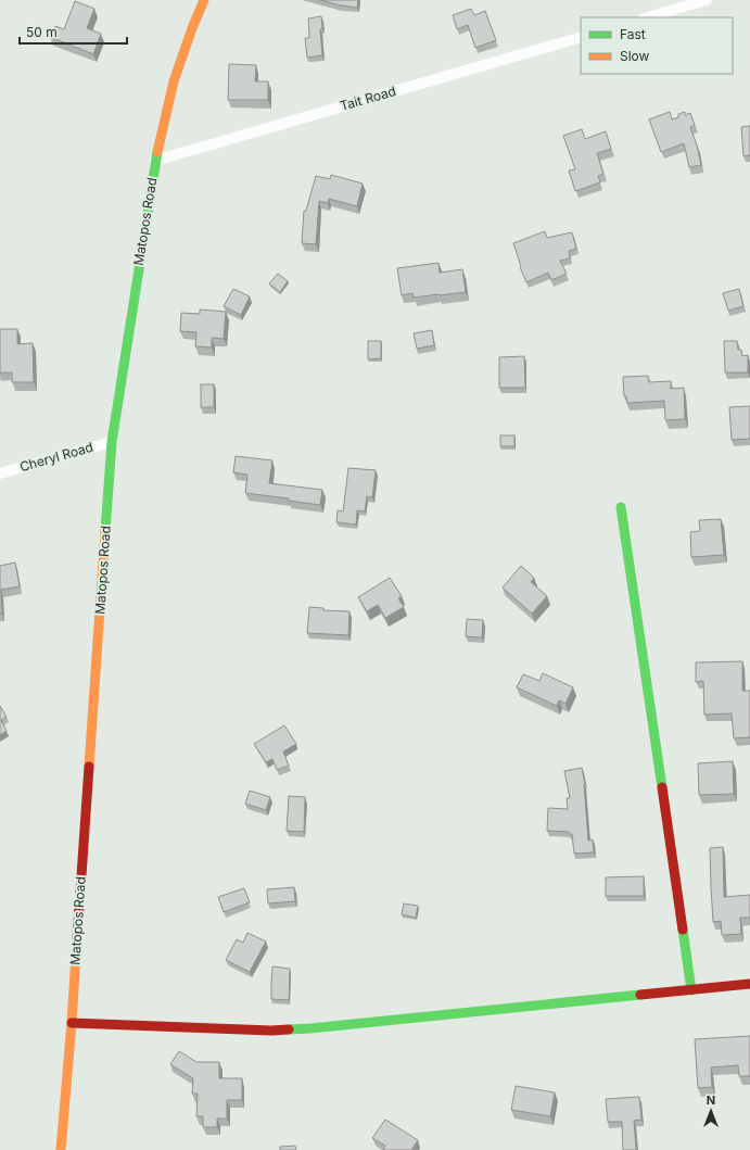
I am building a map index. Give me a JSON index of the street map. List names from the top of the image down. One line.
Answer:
{"streets":{"street":["Tait Road","Matopos Road","Cheryl Road"]},"crossings":[["Tait Road","Matopos Road"],["Matopos Road","Cheryl Road"]],"legend":["Fast","Slow"],"scale_bar":"50 m","north":"top"}
